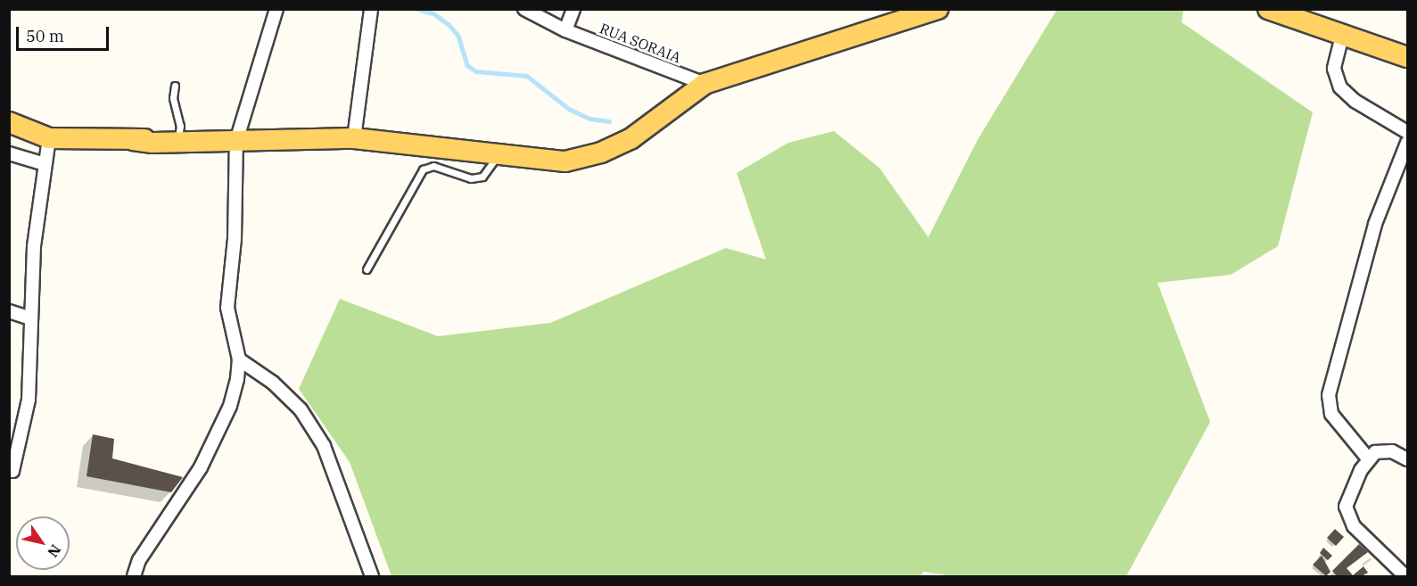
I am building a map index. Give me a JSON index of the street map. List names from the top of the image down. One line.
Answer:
{"streets":{"street":["RUA SORAIA"]},"scale_bar":"50 m","north":"bottom right"}
